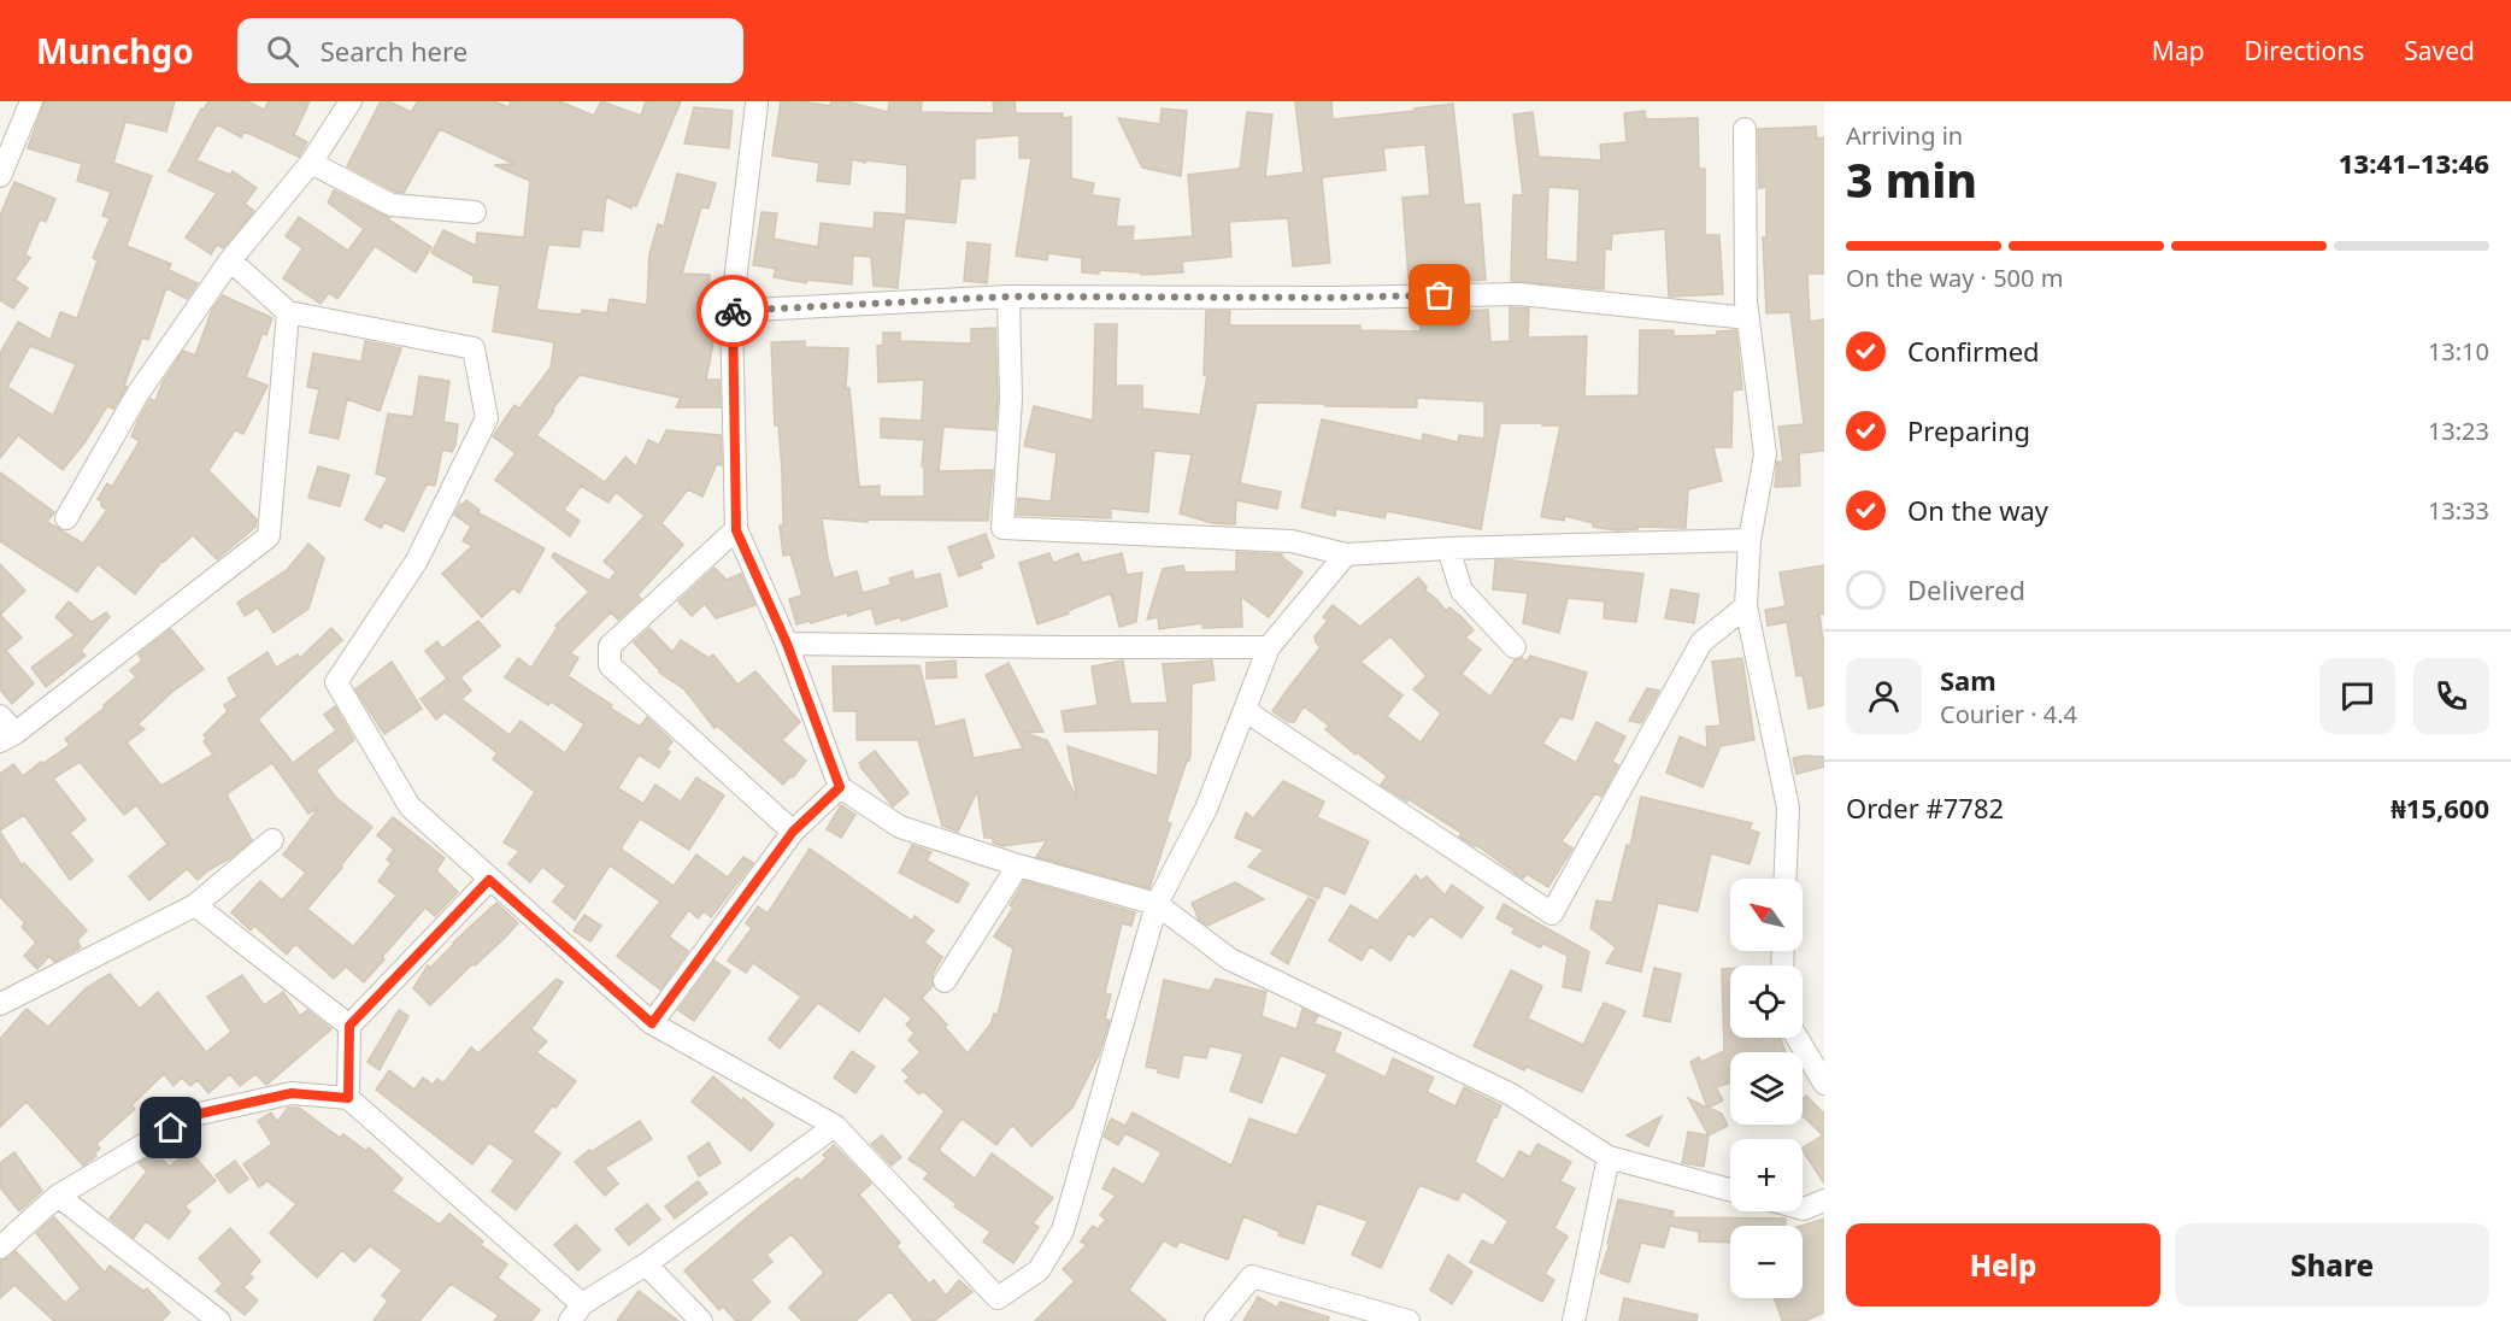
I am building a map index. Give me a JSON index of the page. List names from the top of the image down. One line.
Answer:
{"north":"top left","page":{"header":"Munchgo","search":"Search here","nav":["Map","Directions","Saved"],"heading":["3 min","Arriving in","13:41–13:46"],"panel":["Sam","Courier · 4.4","Order #7782","₦15,600"],"bar":"On the way · 500 m","list":[["Confirmed","13:10"],["Preparing","13:23"],["On the way","13:33"],"Delivered"],"map_buttons":["+","−"],"buttons":["Help","Share"]}}
